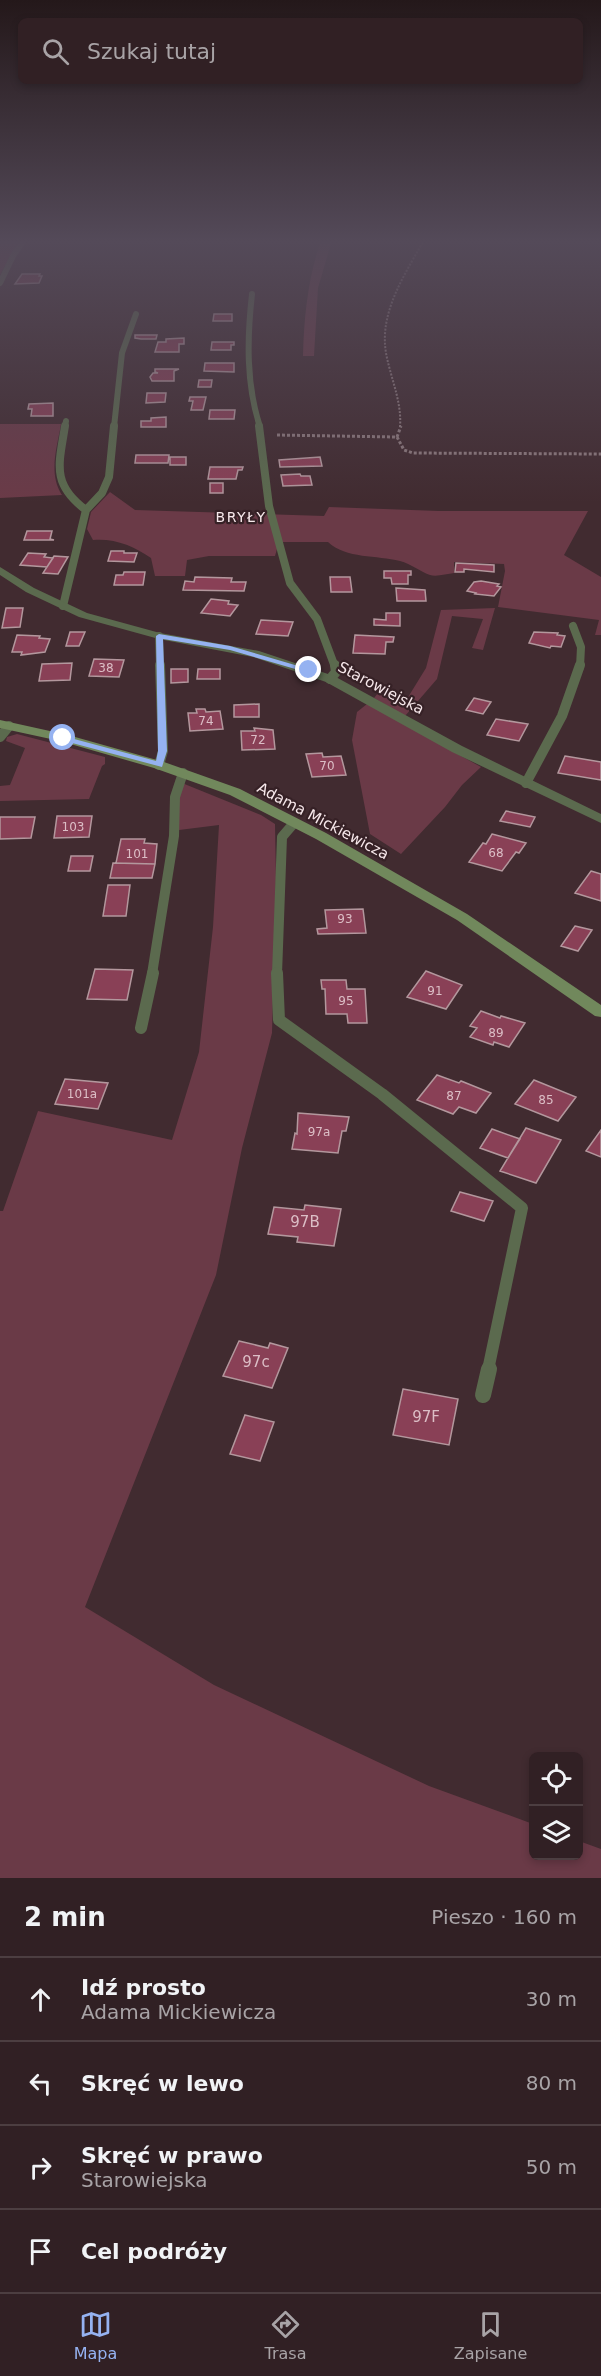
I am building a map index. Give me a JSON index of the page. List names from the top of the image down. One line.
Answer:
{"streets":{"street":["Starowiejska","Adama Mickiewicza"]},"districts":["BRYŁY"],"house_numbers":["38","74","72","70","103","68","101","93","91","95","89","101a","87","85","97a","97B","97c","97F"],"page":{"search":"Szukaj tutaj","heading":["2 min","Pieszo · 160 m"],"list":[["Idź prosto","Adama Mickiewicza","30 m"],["Skręć w lewo","80 m"],["Skręć w prawo","Starowiejska","50 m"],"Cel podróży"],"nav":["Mapa","Trasa","Zapisane"]}}
